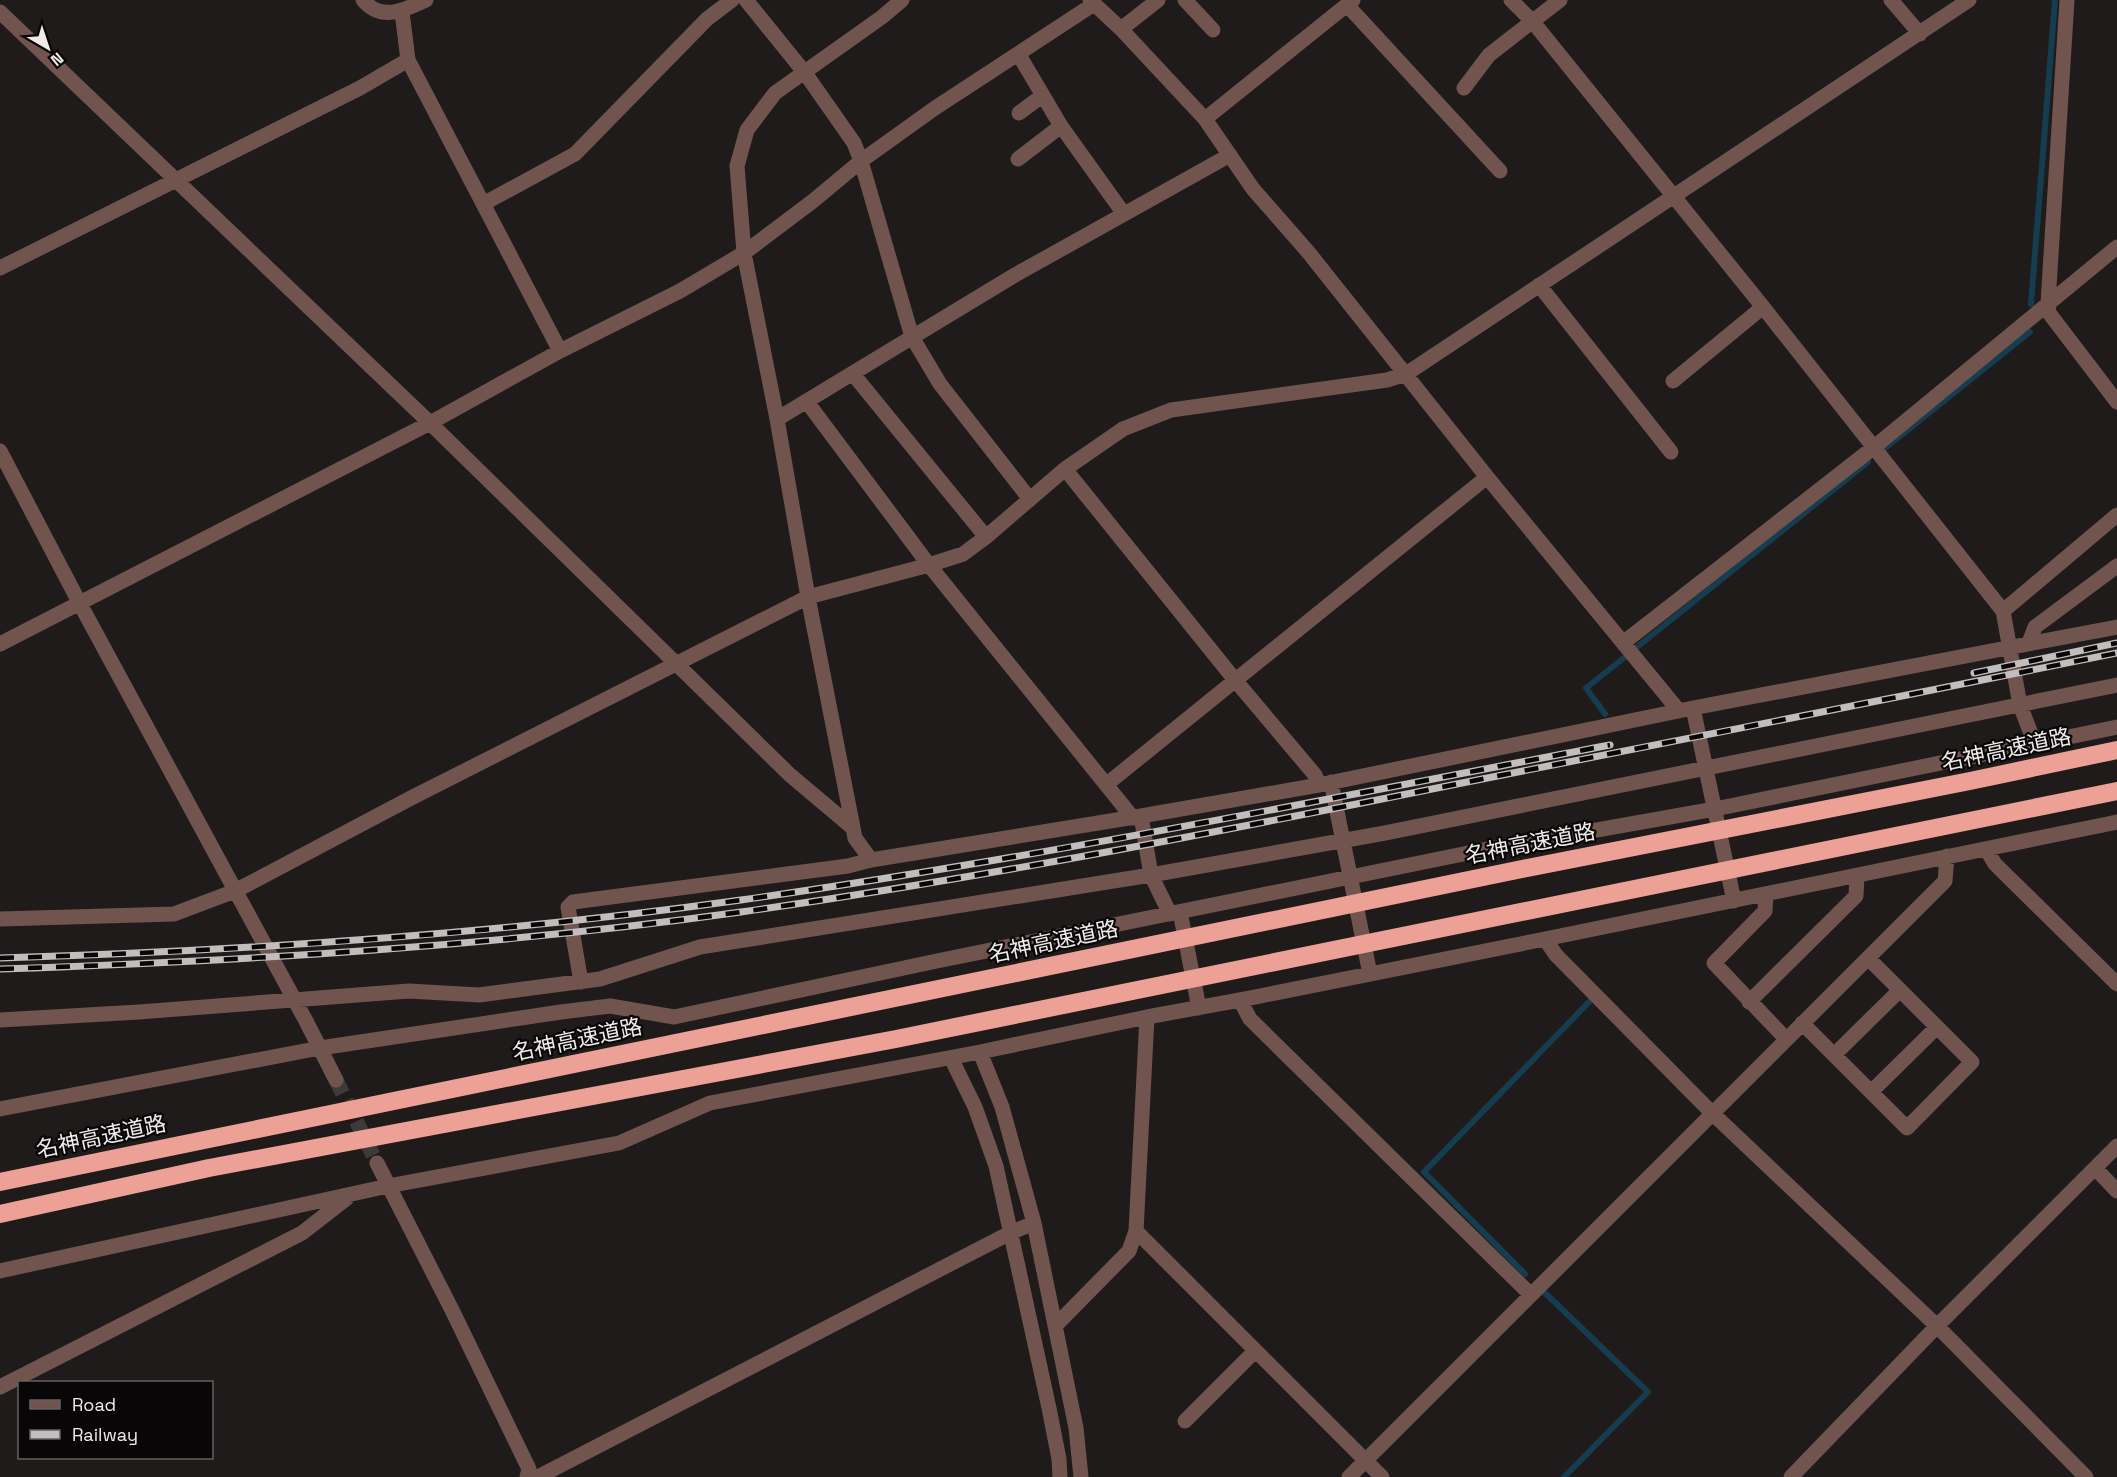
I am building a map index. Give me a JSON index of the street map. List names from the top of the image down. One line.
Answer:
{"streets":{"highway":["名神高速道路"]},"legend":["Road","Railway"],"north":"bottom right"}
